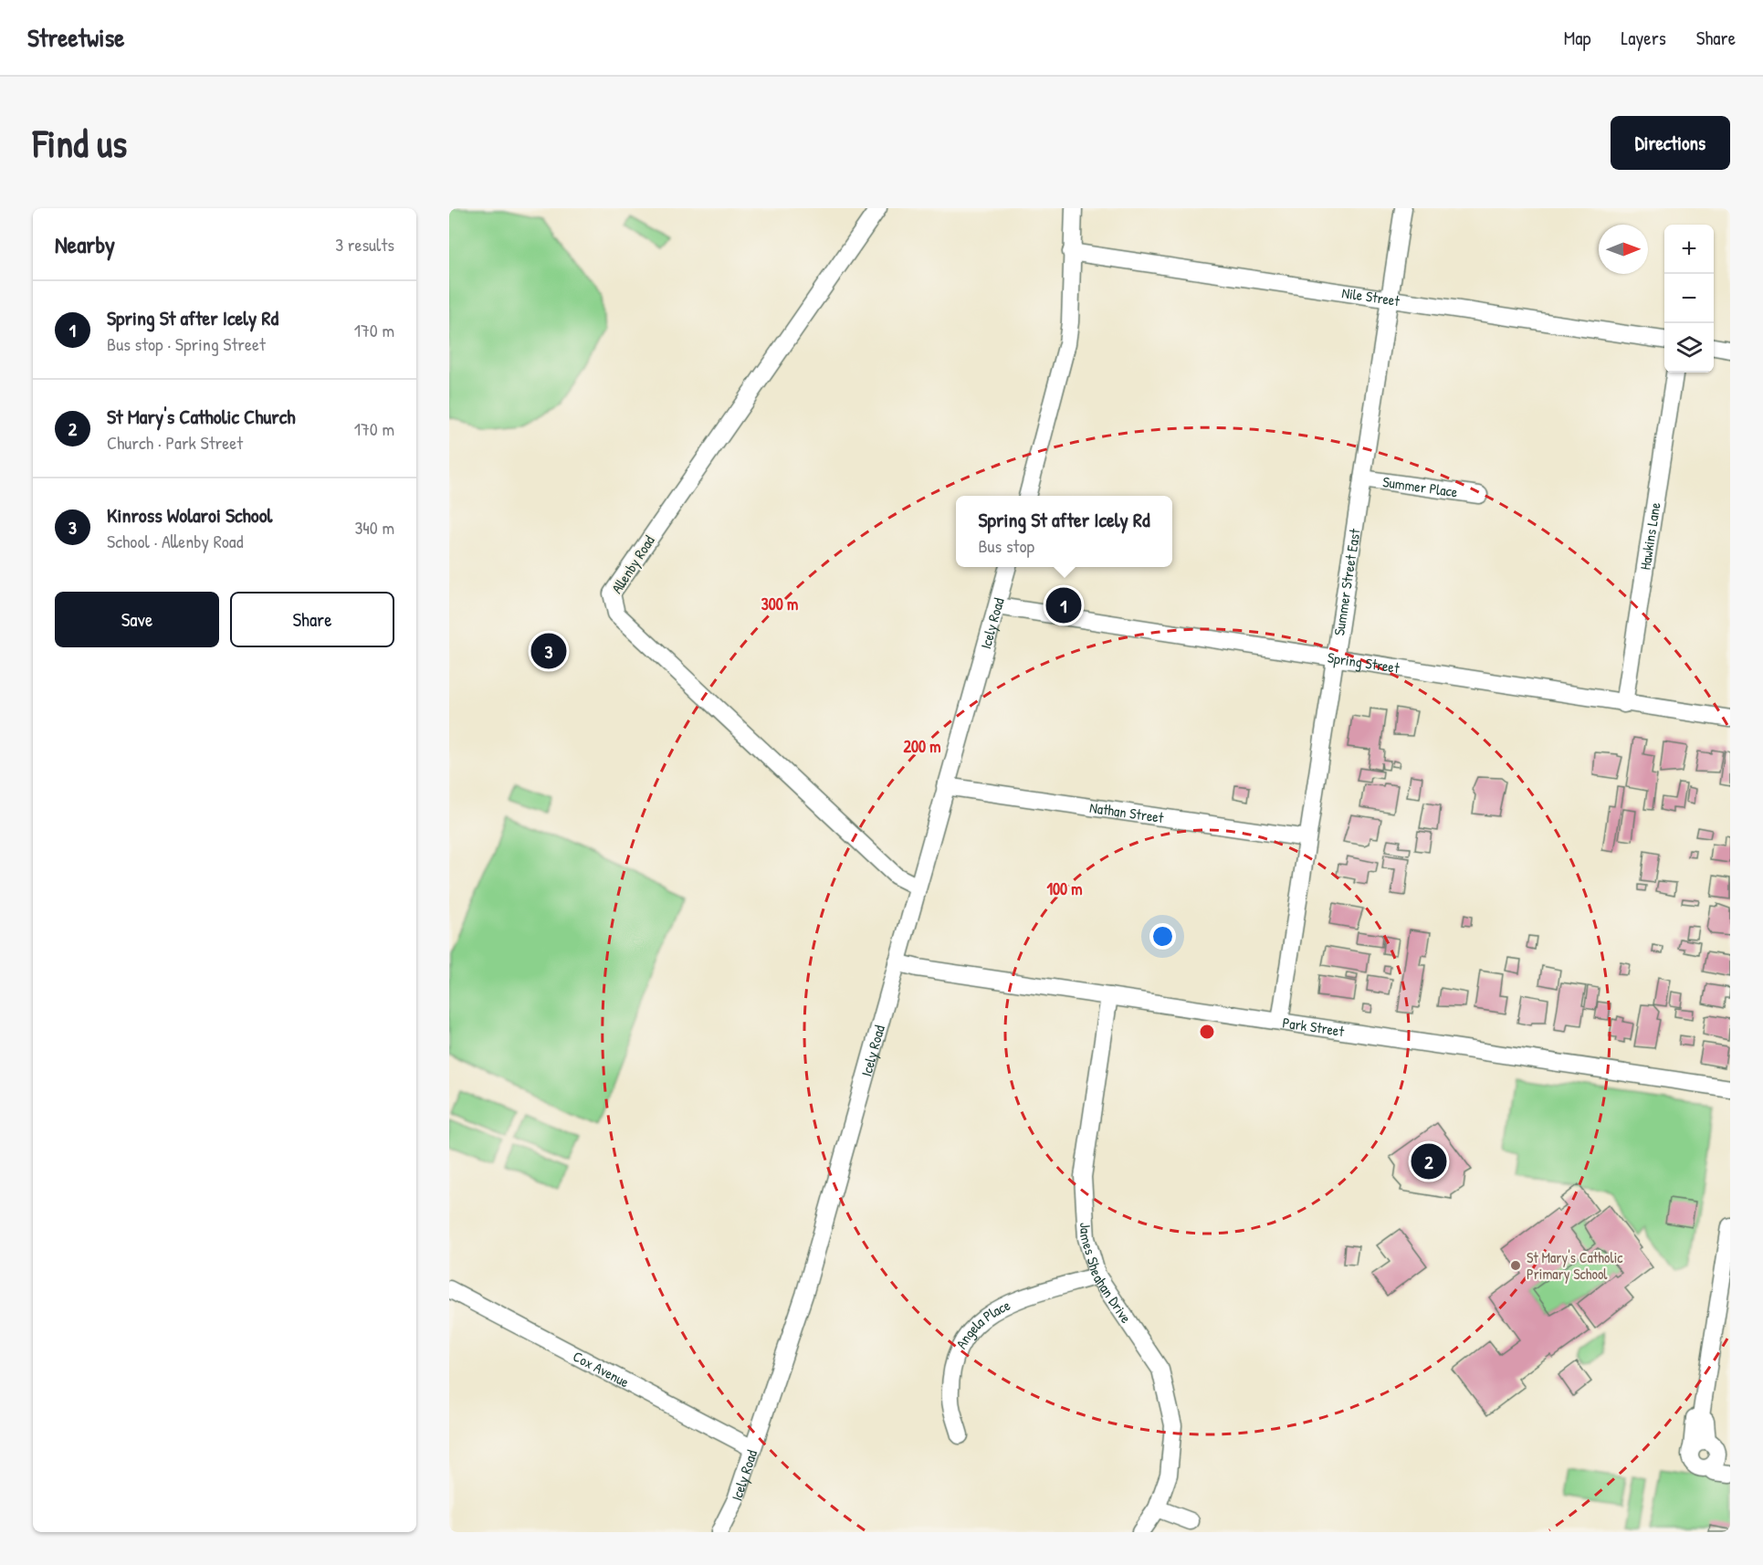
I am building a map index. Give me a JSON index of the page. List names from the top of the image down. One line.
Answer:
{"streets":{"street":["Nile Street","Summer Place","Hawkins Lane","Allenby Road","Summer Street East","Icely Road","Spring Street","Nathan Street","Park Street","James Sheahan Drive","Angela Place","Cox Avenue"]},"crossings":[["Nile Street","Summer Street East"],["Summer Place","Summer Street East"],["Hawkins Lane","Spring Street"],["Allenby Road","Icely Road"],["Summer Street East","Spring Street"],["Summer Street East","Nathan Street"],["Summer Street East","Park Street"],["Icely Road","Spring Street"],["Icely Road","Nathan Street"],["Icely Road","Park Street"],["Icely Road","Cox Avenue"],["Park Street","James Sheahan Drive"],["James Sheahan Drive","Angela Place"]],"places":["St Mary's Catholic Primary School"],"north":"right","page":{"header":"Streetwise","nav":["Map","Layers","Share"],"buttons":["Directions",["Save","Share"]],"title":"Find us","heading":["Nearby","3 results"],"map_buttons":["+","−"],"list":[{"mark":"1","name":"Spring St after Icely Rd","note":"Bus stop · Spring Street","value":"170 m"},{"mark":"2","name":"St Mary's Catholic Church","note":"Church · Park Street","value":"170 m"},{"mark":"3","name":"Kinross Wolaroi School","note":"School · Allenby Road","value":"340 m"}],"popup":["Spring St after Icely Rd","Bus stop"],"pins":["1","3","2"]},"rings":["300 m","200 m","100 m"]}
